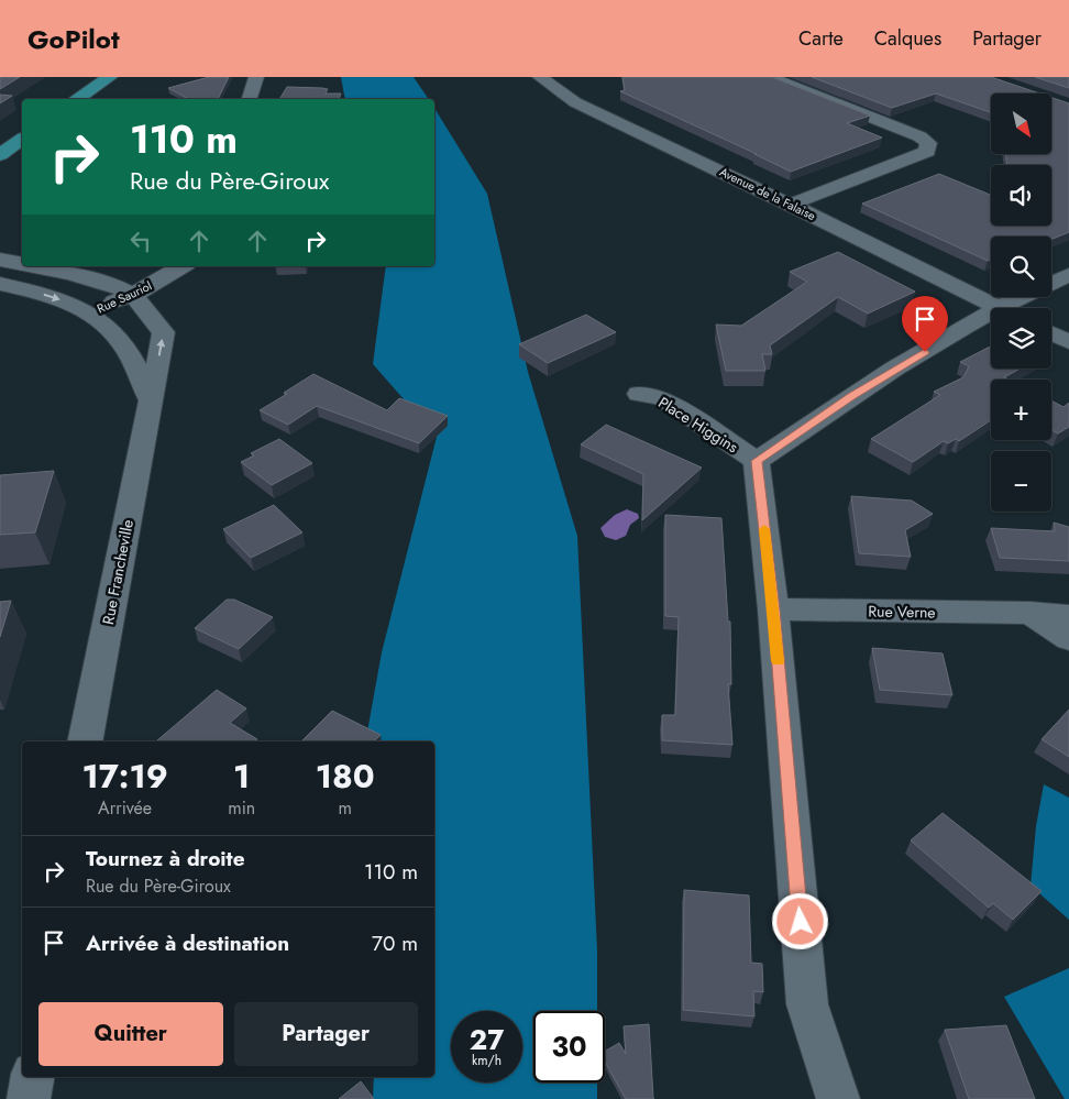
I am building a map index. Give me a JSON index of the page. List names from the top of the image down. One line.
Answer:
{"streets":{"street":["Avenue de la Falaise","Rue Sauriol","Place Higgins","Rue Francheville","Rue Verne"]},"crossings":[["Rue Sauriol","Rue Francheville"]],"north":"bottom right","page":{"header":"GoPilot","nav":["Carte","Calques","Partager"],"map_buttons":["+","−"],"turn":["110 m","Rue du Père-Giroux"],"eta":["17:19","Arrivée","1","min","180","m"],"list":[{"name":"Tournez à droite","note":"Rue du Père-Giroux","value":"110 m"},{"name":"Arrivée à destination","value":"70 m"}],"buttons":["Quitter","Partager"],"speed":"27 km/h","limit":"30"}}
